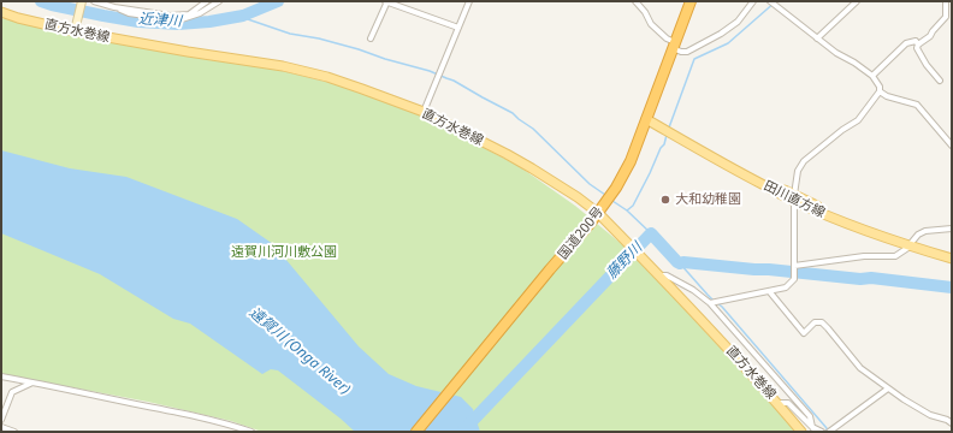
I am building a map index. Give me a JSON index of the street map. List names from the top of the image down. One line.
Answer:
{"streets":{"highway":["国道200号"],"main road":["直方水巻線","田川直方線"]},"crossings":[["直方水巻線","国道200号"],["田川直方線","国道200号"]],"water":["近津川","藤野川","遠賀川 (Onga River)"],"parks":["遠賀川河川敷公園"],"places":["大和幼稚園"]}
